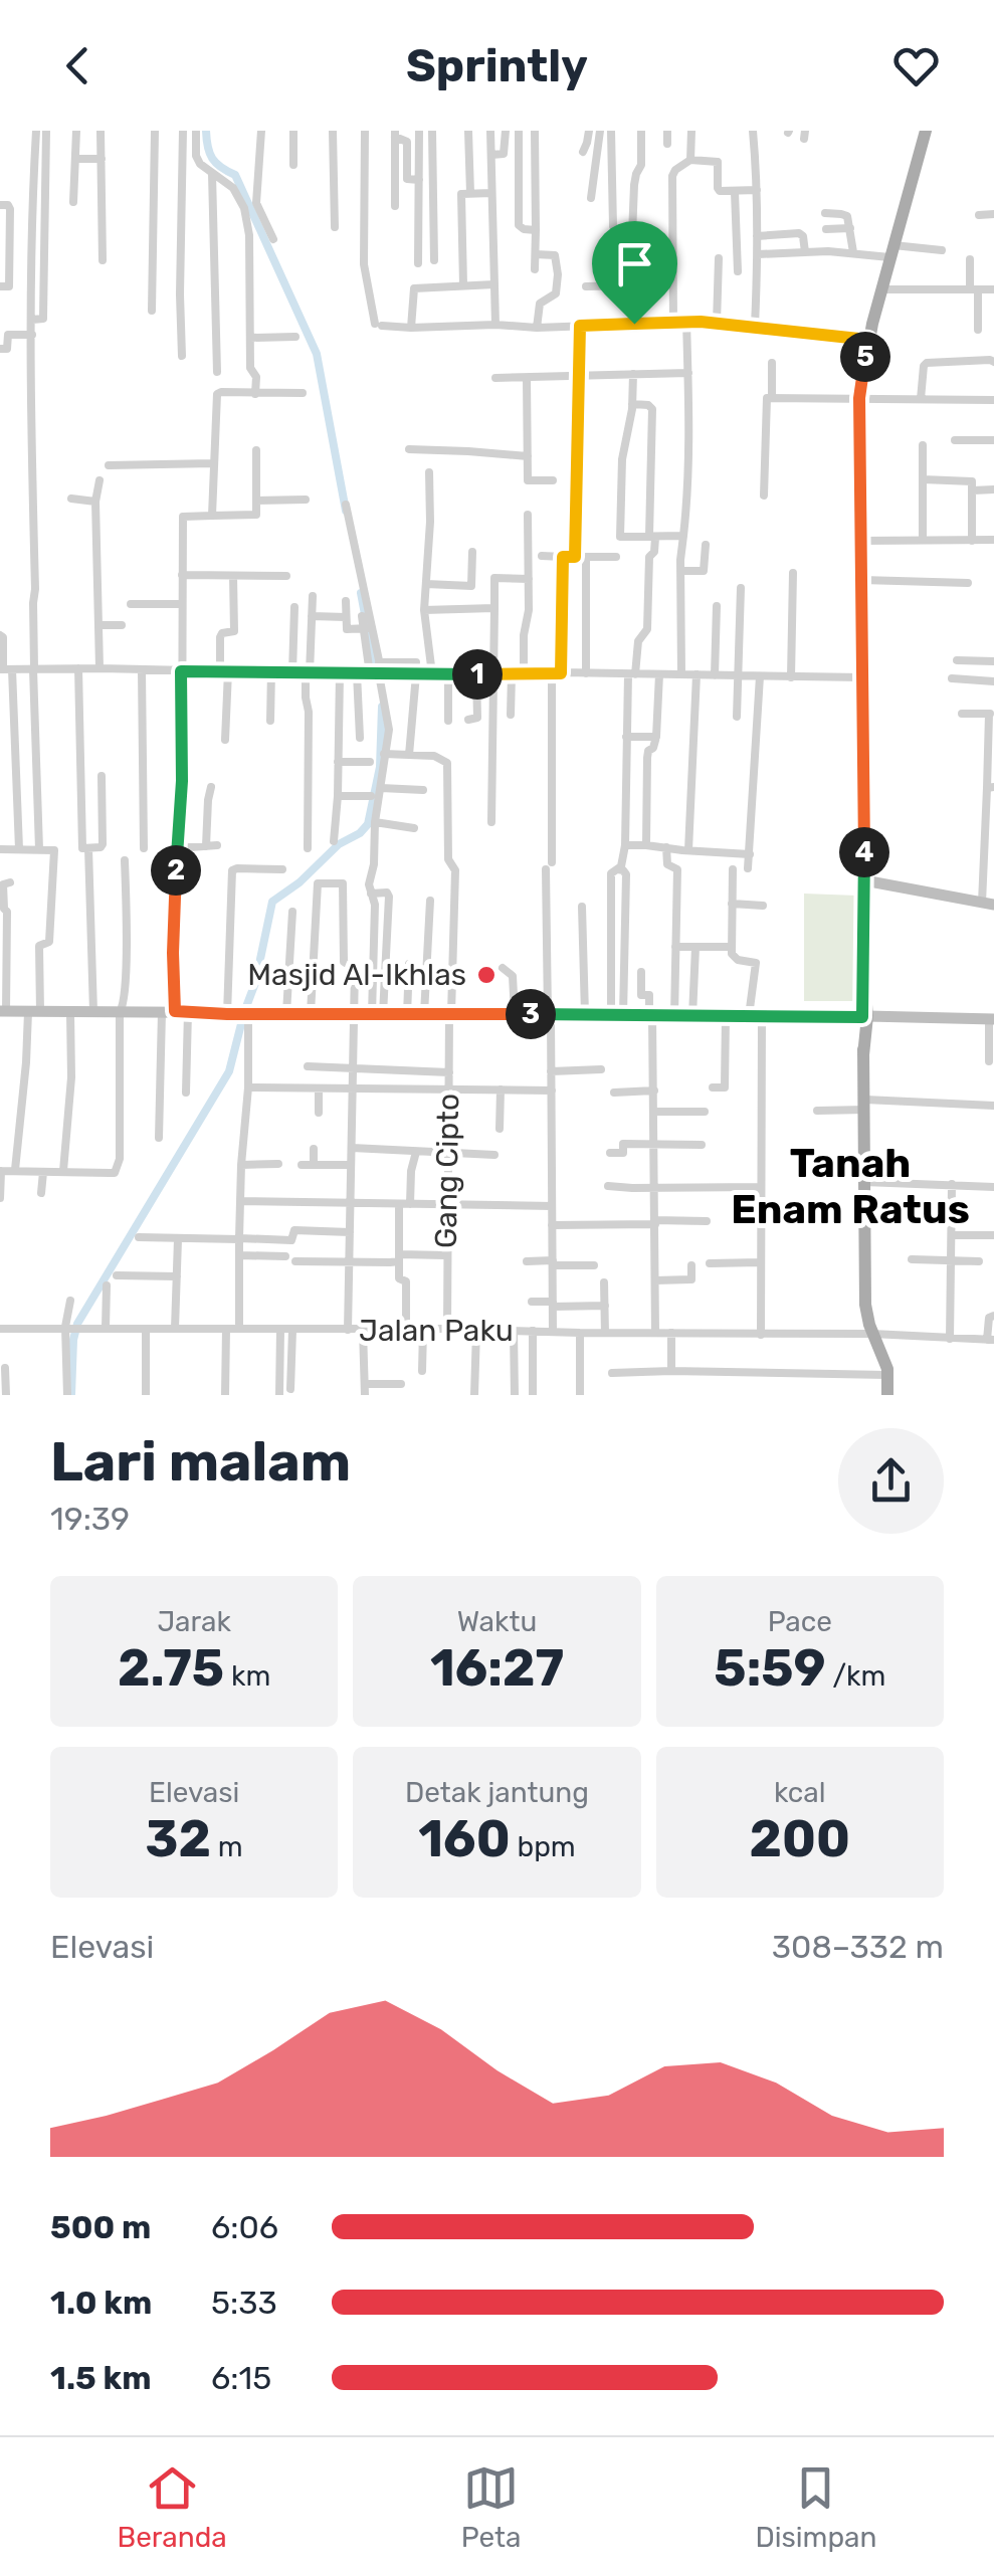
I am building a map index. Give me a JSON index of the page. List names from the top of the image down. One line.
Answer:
{"streets":{"street":["Gang Cipto","Jalan Paku"]},"crossings":[["Gang Cipto","Jalan Paku"]],"districts":["Tanah Enam Ratus"],"places":["Masjid Al-Ikhlas"],"page":{"header":"Sprintly","pins":["5","1","4","2","3"],"heading":["Lari malam","19:39"],"stats":[["Jarak","2.75 km"],["Waktu","16:27"],["Pace","5:59 /km"],["Elevasi","32 m"],["Detak jantung","160 bpm"],["kcal","200"]],"chart":["Elevasi","308–332 m"],"list":[{"name":"500 m","note":"6:06"},{"name":"1.0 km","note":"5:33"},{"name":"1.5 km","note":"6:15"}],"tabs":["Beranda","Peta","Disimpan"]}}
